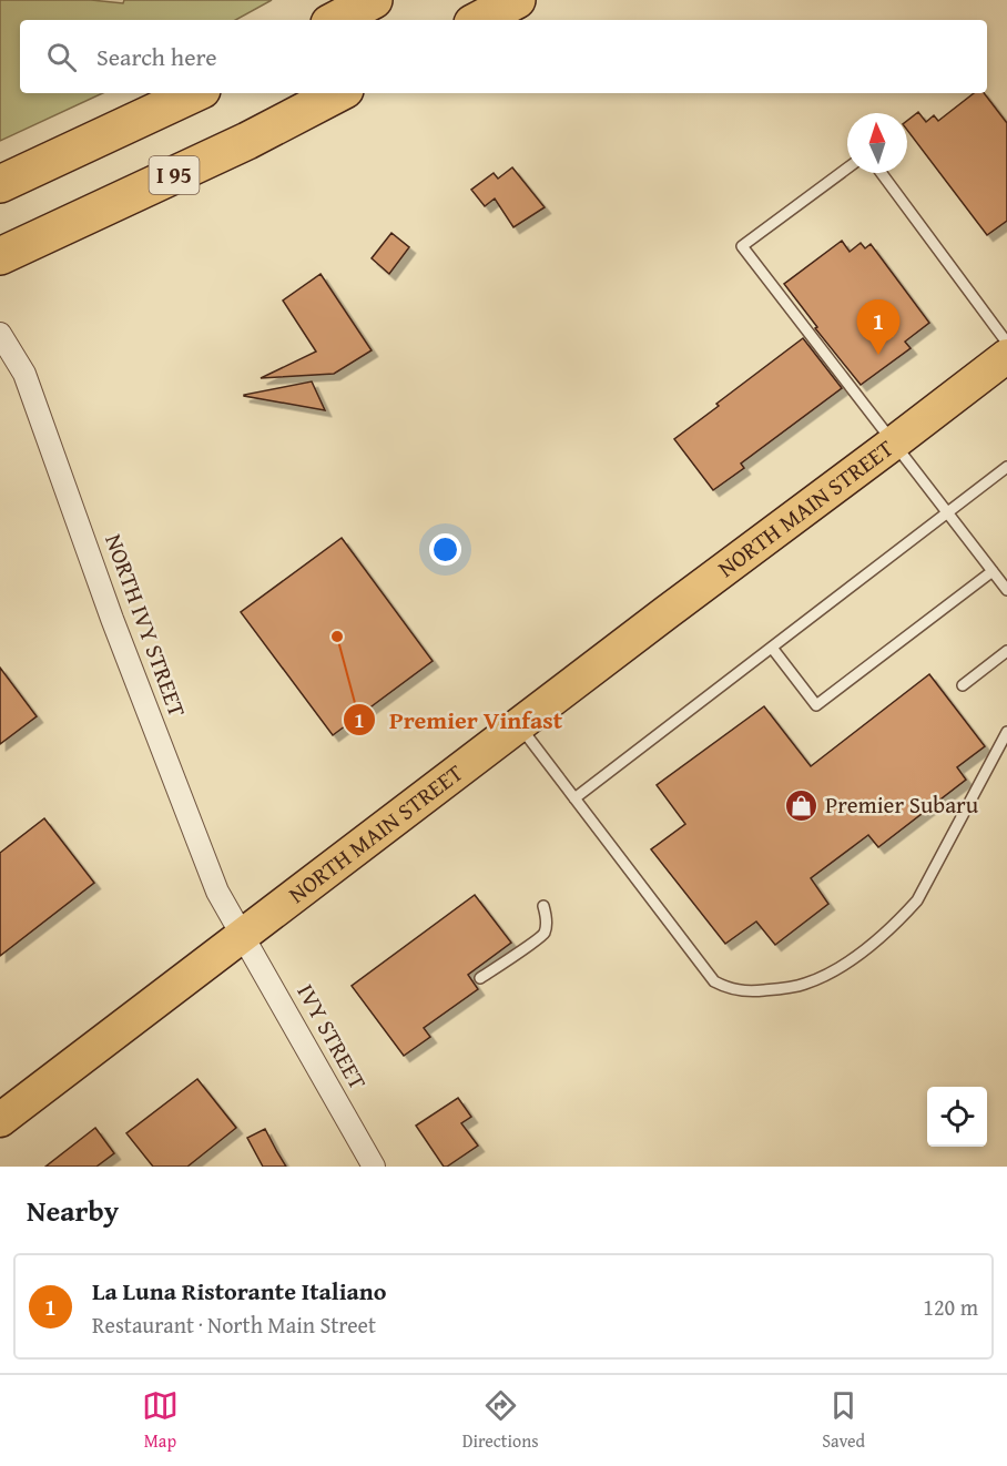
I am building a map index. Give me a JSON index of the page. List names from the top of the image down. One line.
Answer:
{"streets":{"highway":["I 95"],"main road":["NORTH MAIN STREET"],"street":["NORTH IVY STREET","IVY STREET"]},"crossings":[["NORTH MAIN STREET","NORTH IVY STREET"],["NORTH MAIN STREET","IVY STREET"],["NORTH IVY STREET","IVY STREET"]],"places":{"other":["Premier Vinfast"],"shop":["Premier Subaru"]},"north":"top","page":{"search":"Search here","pins":"1","heading":"Nearby","list":[{"mark":"1","name":"La Luna Ristorante Italiano","note":"Restaurant · North Main Street","value":"120 m"}],"nav":["Map","Directions","Saved"]}}
